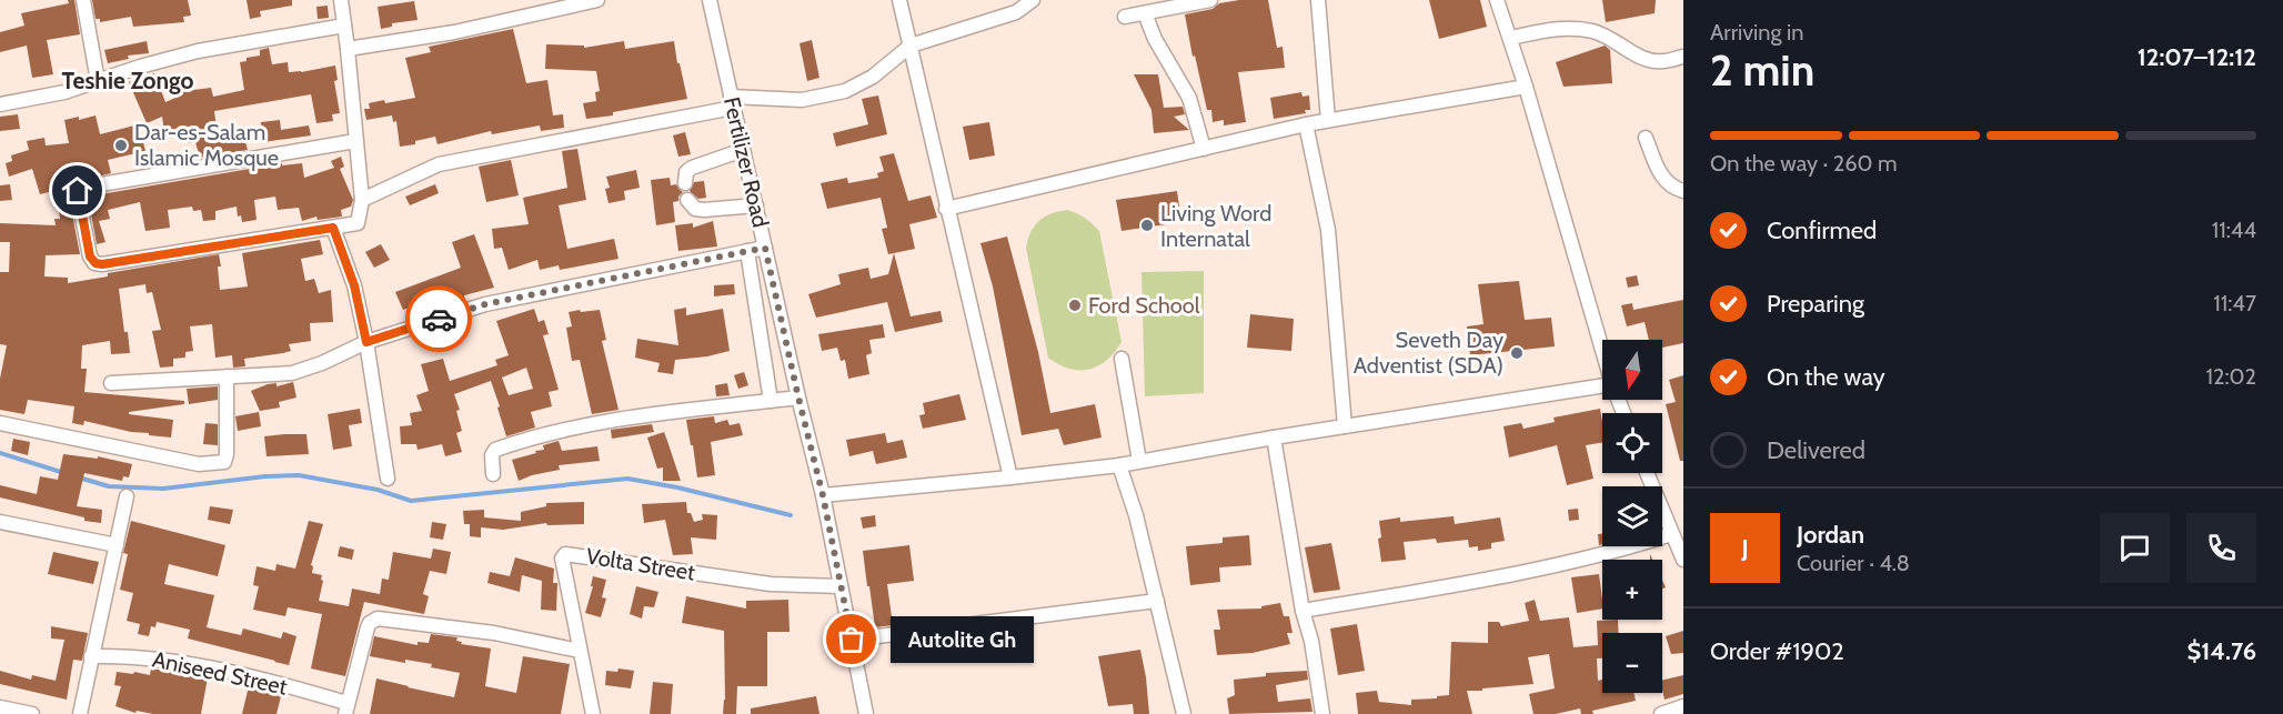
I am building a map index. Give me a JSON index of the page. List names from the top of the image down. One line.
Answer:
{"streets":{"street":["Fertilizer Road","Volta Street","Aniseed Street"]},"crossings":[["Fertilizer Road","Volta Street"]],"districts":["Teshie Zongo"],"places":["Dar-es-Salam Islamic Mosque","Living Word Internatal","Ford School","Seveth Day Adventist (SDA)","Autolite Gh"],"north":"bottom","page":{"heading":["2 min","Arriving in","12:07–12:12"],"panel":["Jordan","Courier · 4.8","Order #1902","$14.76"],"bar":"On the way · 260 m","list":[["Confirmed","11:44"],["Preparing","11:47"],["On the way","12:02"],"Delivered"],"map_buttons":["+","−"],"round":"J","bubble":"Autolite Gh"}}
